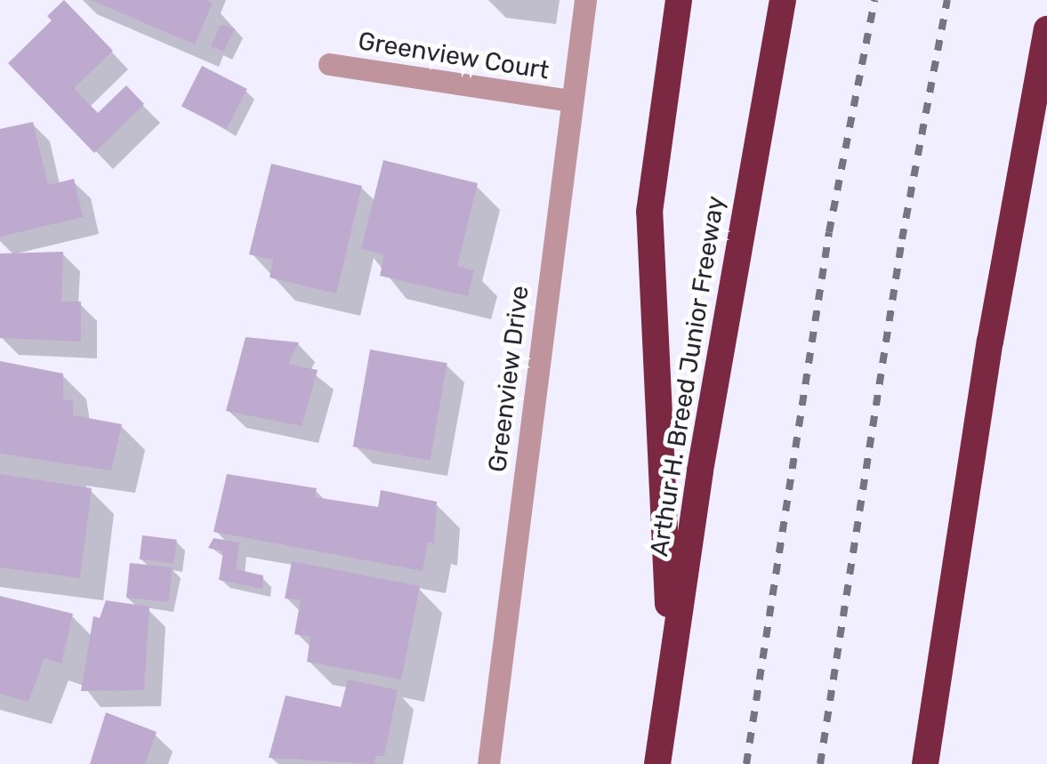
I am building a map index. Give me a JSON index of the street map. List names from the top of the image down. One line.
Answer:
{"streets":{"highway":["Arthur H. Breed Junior Freeway"],"street":["Greenview Court","Greenview Drive"]},"crossings":[["Greenview Court","Greenview Drive"]]}
